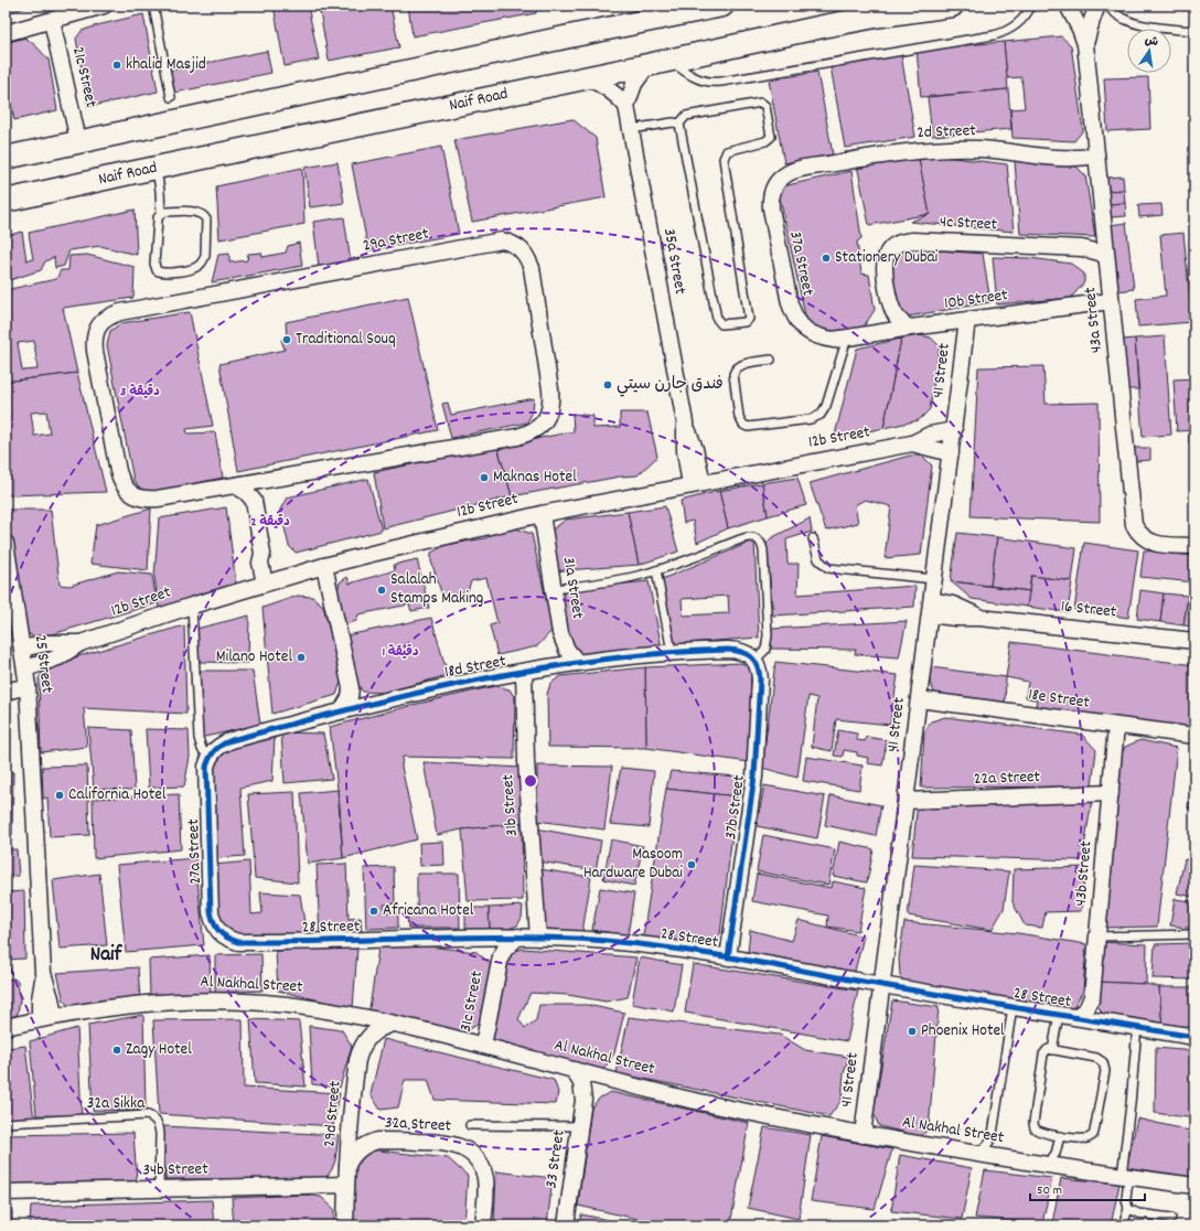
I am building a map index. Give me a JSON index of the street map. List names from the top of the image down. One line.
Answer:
{"streets":{"main road":["Naif Road"],"street":["21c Street","2d Street","4c Street","29a Street","35a Street","37a Street","10b Street","43a Street","41 Street","12b Street","31a Street","16 Street","25 Street","18d Street","18e Street","22a Street","31b Street","37b Street","27a Street","43b Street","28 Street","Al Nakhal Street","31c Street","29d Street","32a Street","33 Street","34b Street"],"lane":["32a Sikka"]},"crossings":[["2d Street","37a Street"],["2d Street","43a Street"],["4c Street","43a Street"],["35a Street","12b Street"],["37a Street","10b Street"],["10b Street","43a Street"],["10b Street","41 Street"],["41 Street","12b Street"],["41 Street","16 Street"],["41 Street","18e Street"],["41 Street","22a Street"],["41 Street","28 Street"],["41 Street","Al Nakhal Street"],["12b Street","31a Street"],["12b Street","25 Street"],["31a Street","18d Street"],["25 Street","Al Nakhal Street"],["18d Street","31b Street"],["18d Street","37b Street"],["18d Street","27a Street"],["18e Street","43b Street"],["22a Street","43b Street"],["31b Street","28 Street"],["37b Street","28 Street"],["27a Street","28 Street"],["43b Street","28 Street"],["28 Street","31c Street"],["Al Nakhal Street","31c Street"],["Al Nakhal Street","29d Street"],["Al Nakhal Street","33 Street"],["32a Sikka","34b Street"],["29d Street","32a Street"],["29d Street","34b Street"]],"districts":["Naif"],"places":["khalid Masjid","Stationery Dubai","Traditional Souq","فندق جارن سيتي","Maknas Hotel","Salalah Stamps Making","Milano Hotel","California Hotel","Masoom Hardware Dubai","Africana Hotel","Phoenix Hotel","Zagy Hotel"],"scale_bar":"50 m","north":"top","rings":["3 دقيقة","2 دقيقة","1 دقيقة"]}
